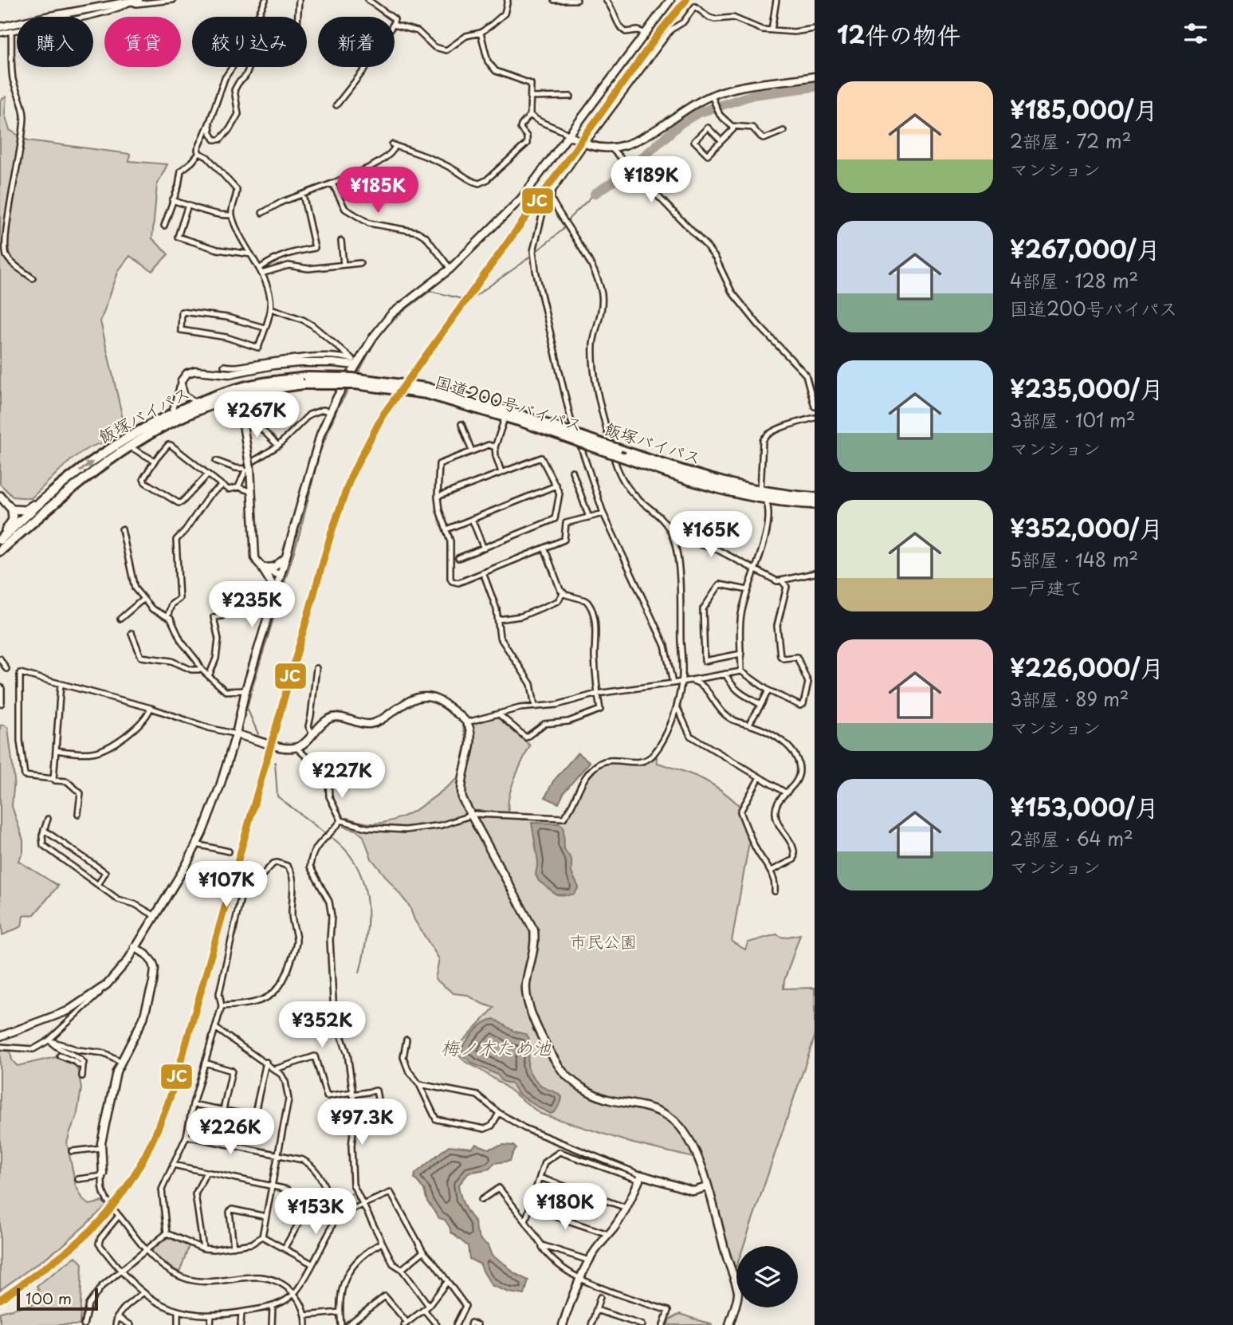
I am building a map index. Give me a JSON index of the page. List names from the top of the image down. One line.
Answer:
{"streets":{"highway":["国道200号バイパス","飯塚バイパス"]},"crossings":[["国道200号バイパス","飯塚バイパス"]],"water":["梅ノ木ため池"],"parks":["市民公園"],"lines":["transit line JC"],"scale_bar":"100 m","page":{"heading":"12件の物件","chip":["購入","賃貸","絞り込み","新着"],"list":[{"name":"¥185,000/月","note":"2部屋 · 72 m² · マンション"},{"name":"¥267,000/月","note":"4部屋 · 128 m² · 国道200号バイパス"},{"name":"¥235,000/月","note":"3部屋 · 101 m² · マンション"},{"name":"¥352,000/月","note":"5部屋 · 148 m² · 一戸建て"},{"name":"¥226,000/月","note":"3部屋 · 89 m² · マンション"},{"name":"¥153,000/月","note":"2部屋 · 64 m² · マンション"}],"price":["¥189K","¥185K","¥267K","¥165K","¥235K","¥227K","¥107K","¥352K","¥97.3K","¥226K","¥180K","¥153K"],"scale":"100 m"}}
